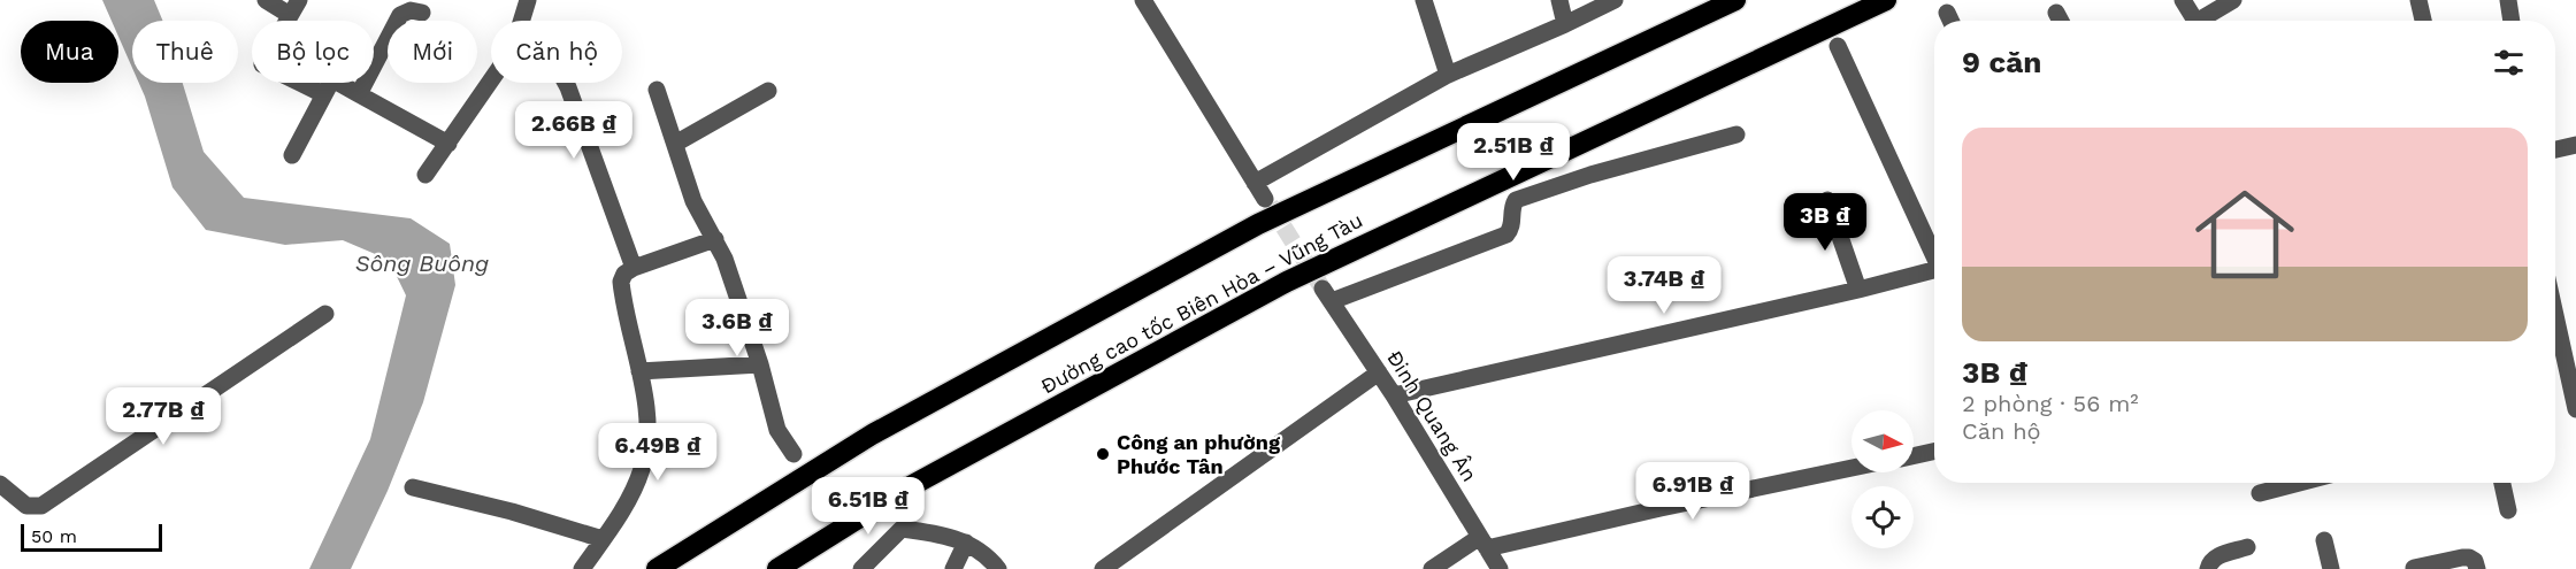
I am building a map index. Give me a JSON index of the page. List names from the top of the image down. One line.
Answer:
{"streets":{"highway":["Đường cao tốc Biên Hòa – Vũng Tàu"],"street":["Đinh Quang Ân"]},"water":["Sông Buông"],"places":["Công an phường Phước Tân"],"scale_bar":"50 m","north":"right","page":{"chip":["Mua","Thuê","Bộ lọc","Mới","Căn hộ"],"heading":"9 căn","price":["2.66B ₫","2.51B ₫","3B ₫","3.74B ₫","3.6B ₫","2.77B ₫","6.49B ₫","6.91B ₫","6.51B ₫"],"list":[{"name":"3B ₫","note":"2 phòng · 56 m² · Căn hộ"}],"scale":"50 m"}}
